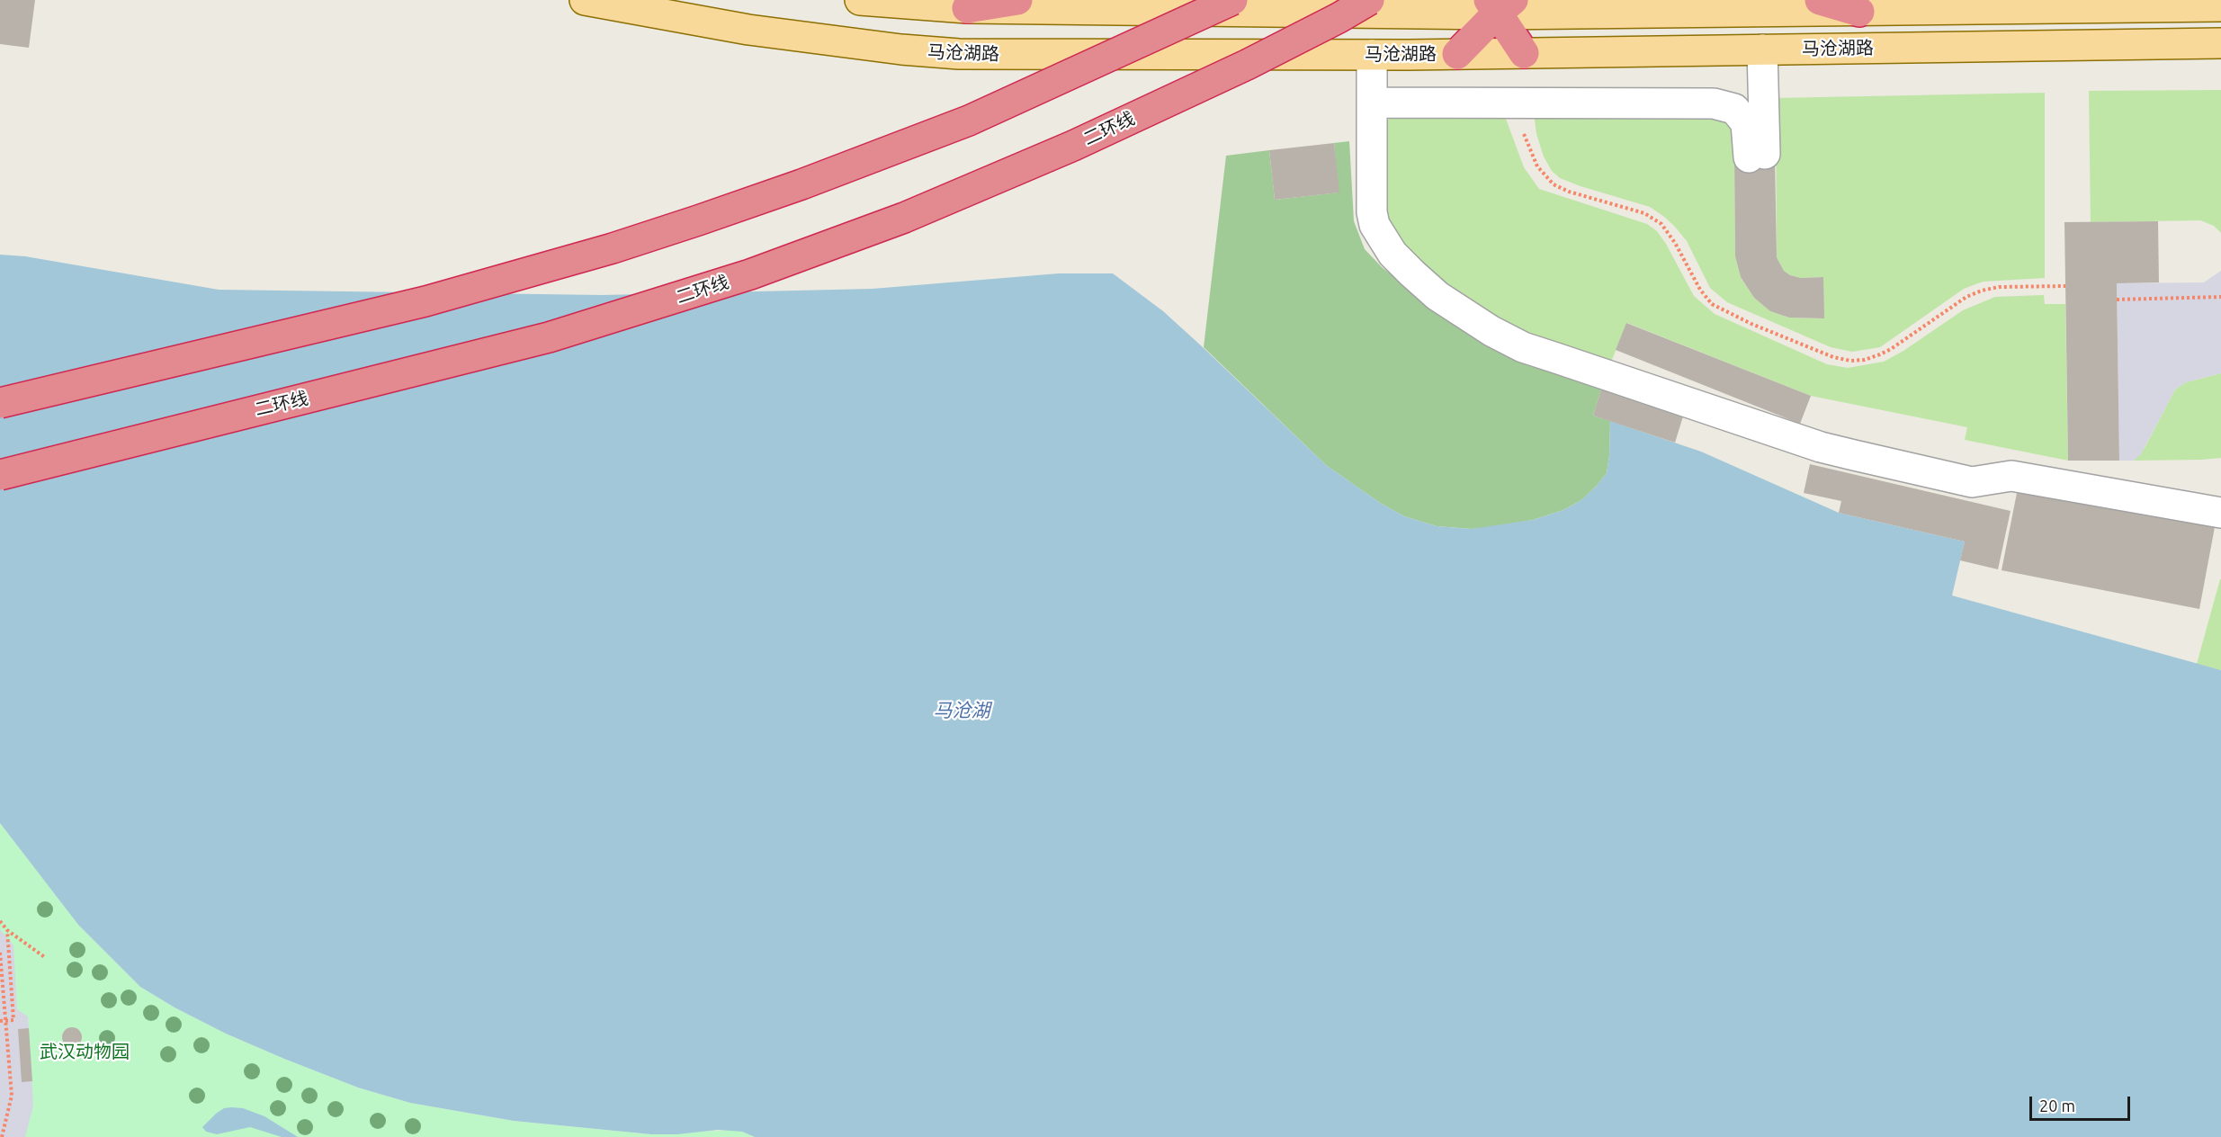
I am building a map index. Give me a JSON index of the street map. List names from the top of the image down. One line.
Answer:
{"streets":{"highway":["二环线"],"main road":["马沧湖路"]},"water":["马沧湖"],"parks":["武汉动物园"],"scale_bar":"20 m"}
